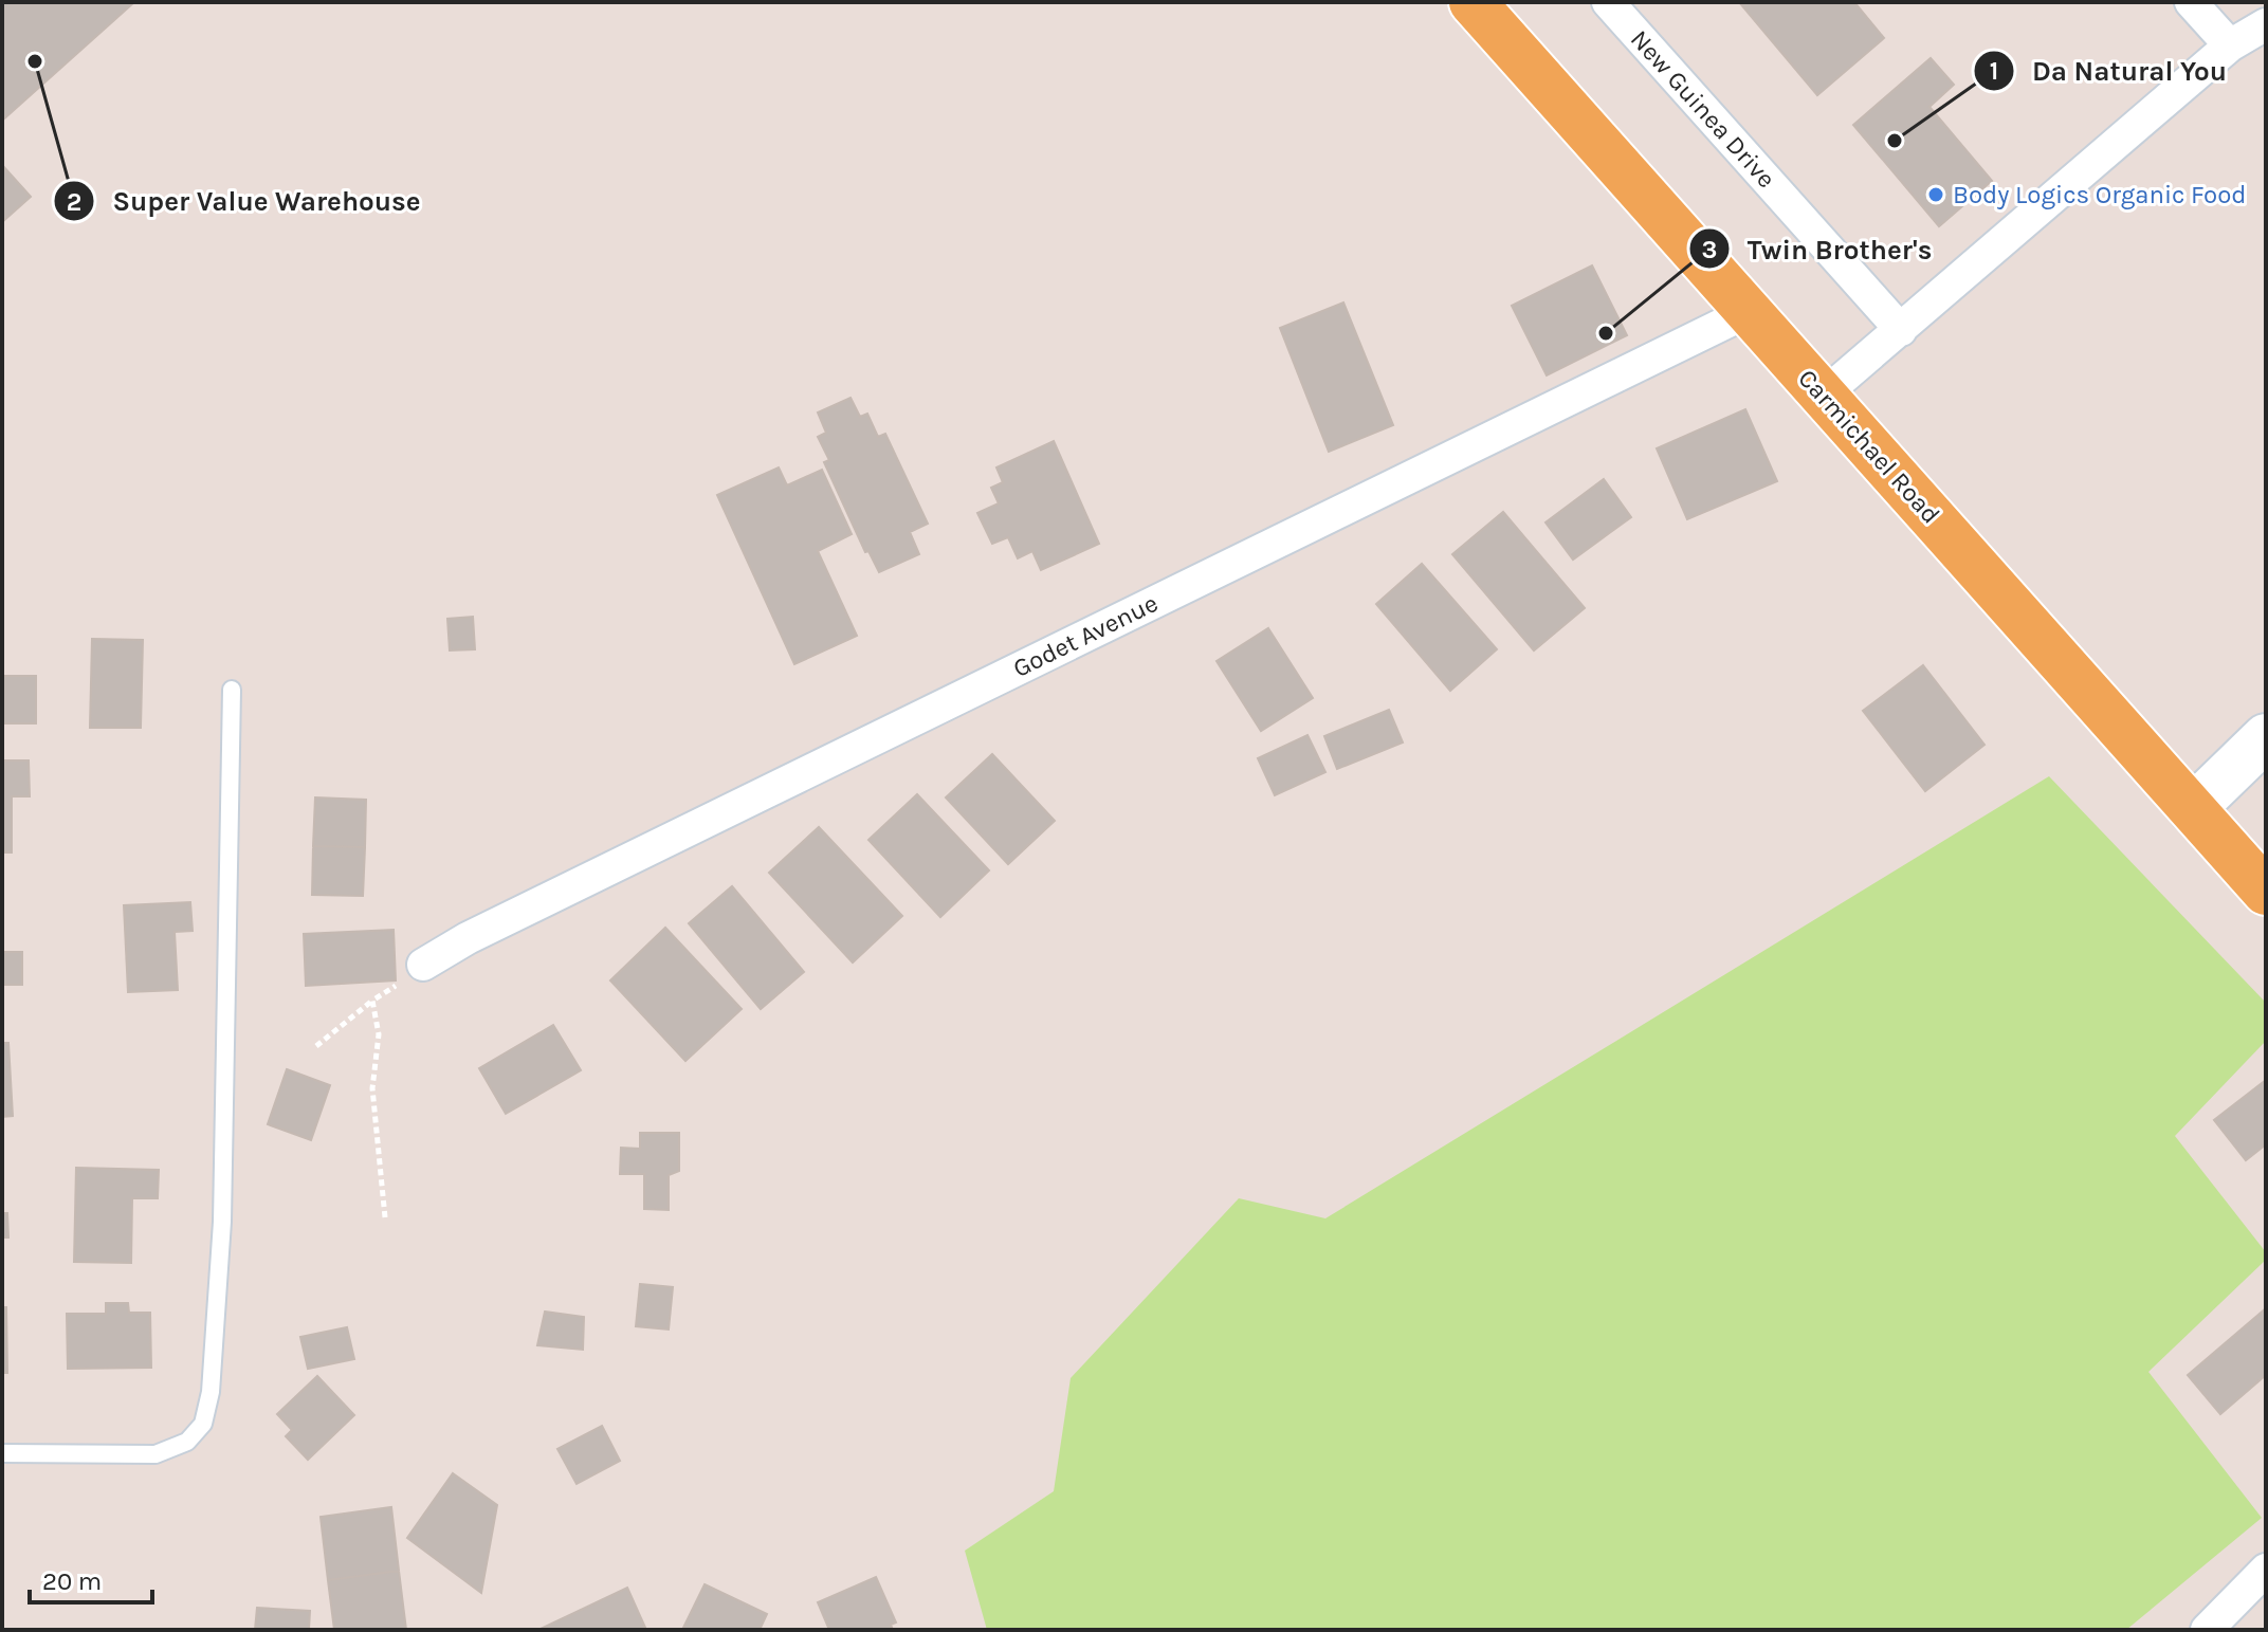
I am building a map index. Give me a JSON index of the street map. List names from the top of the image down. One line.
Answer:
{"streets":{"main road":["Carmichael Road"],"street":["New Guinea Drive","Godet Avenue"]},"crossings":[["Carmichael Road","Godet Avenue"]],"places":["Super Value Warehouse","Da Natural You","Body Logics Organic Food","Twin Brother's"],"scale_bar":"20 m"}
